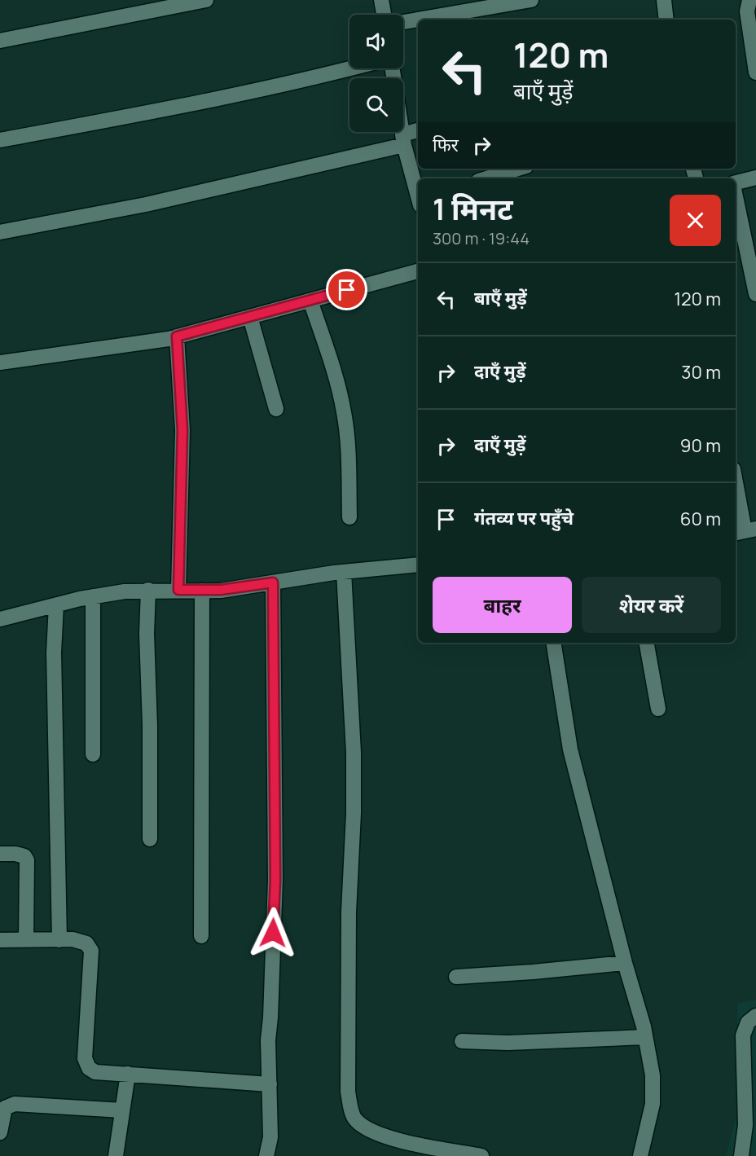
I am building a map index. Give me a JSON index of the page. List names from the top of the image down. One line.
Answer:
{"page":{"turn":["120 m","बाएँ मुड़ें"],"then":"फिर","heading":["1 मिनट","300 m · 19:44"],"list":[{"name":"बाएँ मुड़ें","value":"120 m"},{"name":"दाएँ मुड़ें","value":"30 m"},{"name":"दाएँ मुड़ें","value":"90 m"},{"name":"गंतव्य पर पहुँचे","value":"60 m"}],"buttons":["बाहर","शेयर करें"]}}
